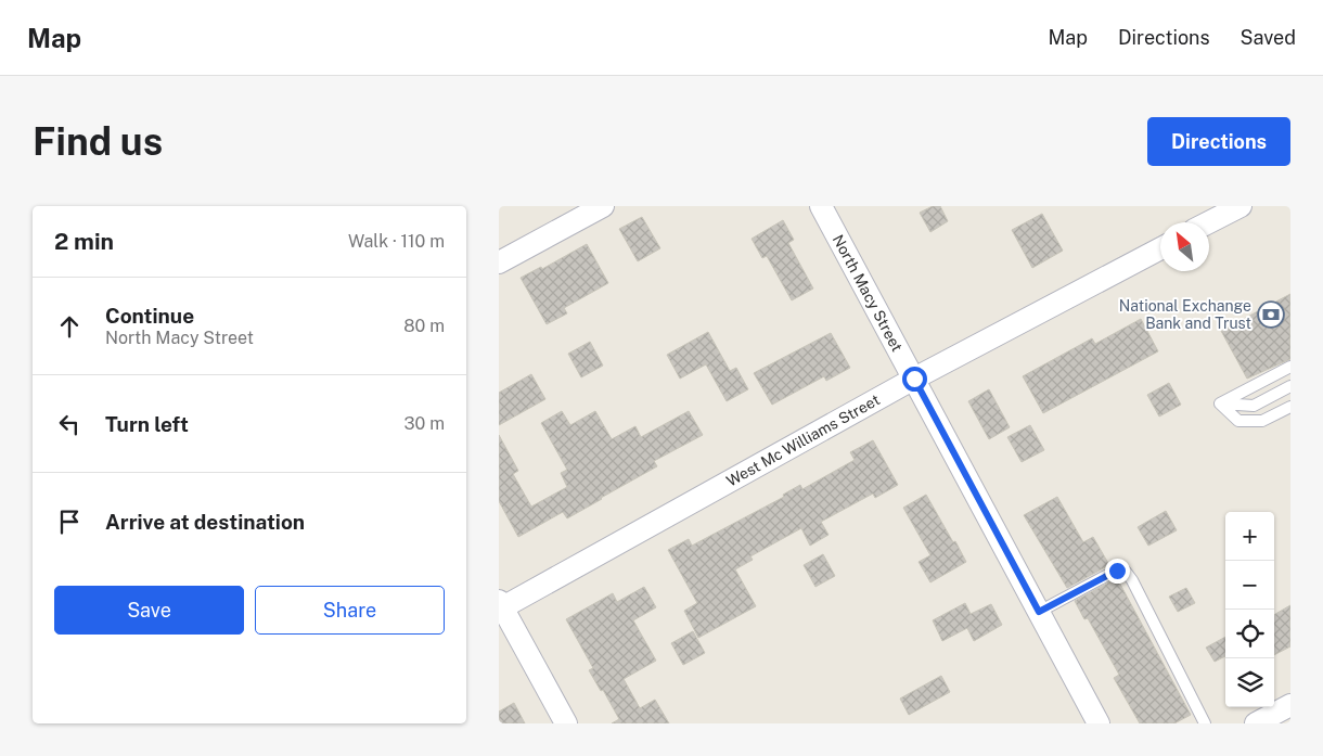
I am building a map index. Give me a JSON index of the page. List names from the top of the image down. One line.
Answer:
{"streets":{"street":["North Macy Street","West Mc Williams Street"]},"crossings":[["North Macy Street","West Mc Williams Street"]],"places":{"bank":["National Exchange Bank and Trust"]},"north":"top left","page":{"header":"Map","nav":["Map","Directions","Saved"],"buttons":["Directions",["Save","Share"]],"title":"Find us","heading":["2 min","Walk · 110 m"],"list":[["Continue","North Macy Street","80 m"],["Turn left","30 m"],"Arrive at destination"],"map_buttons":["+","−"]}}
